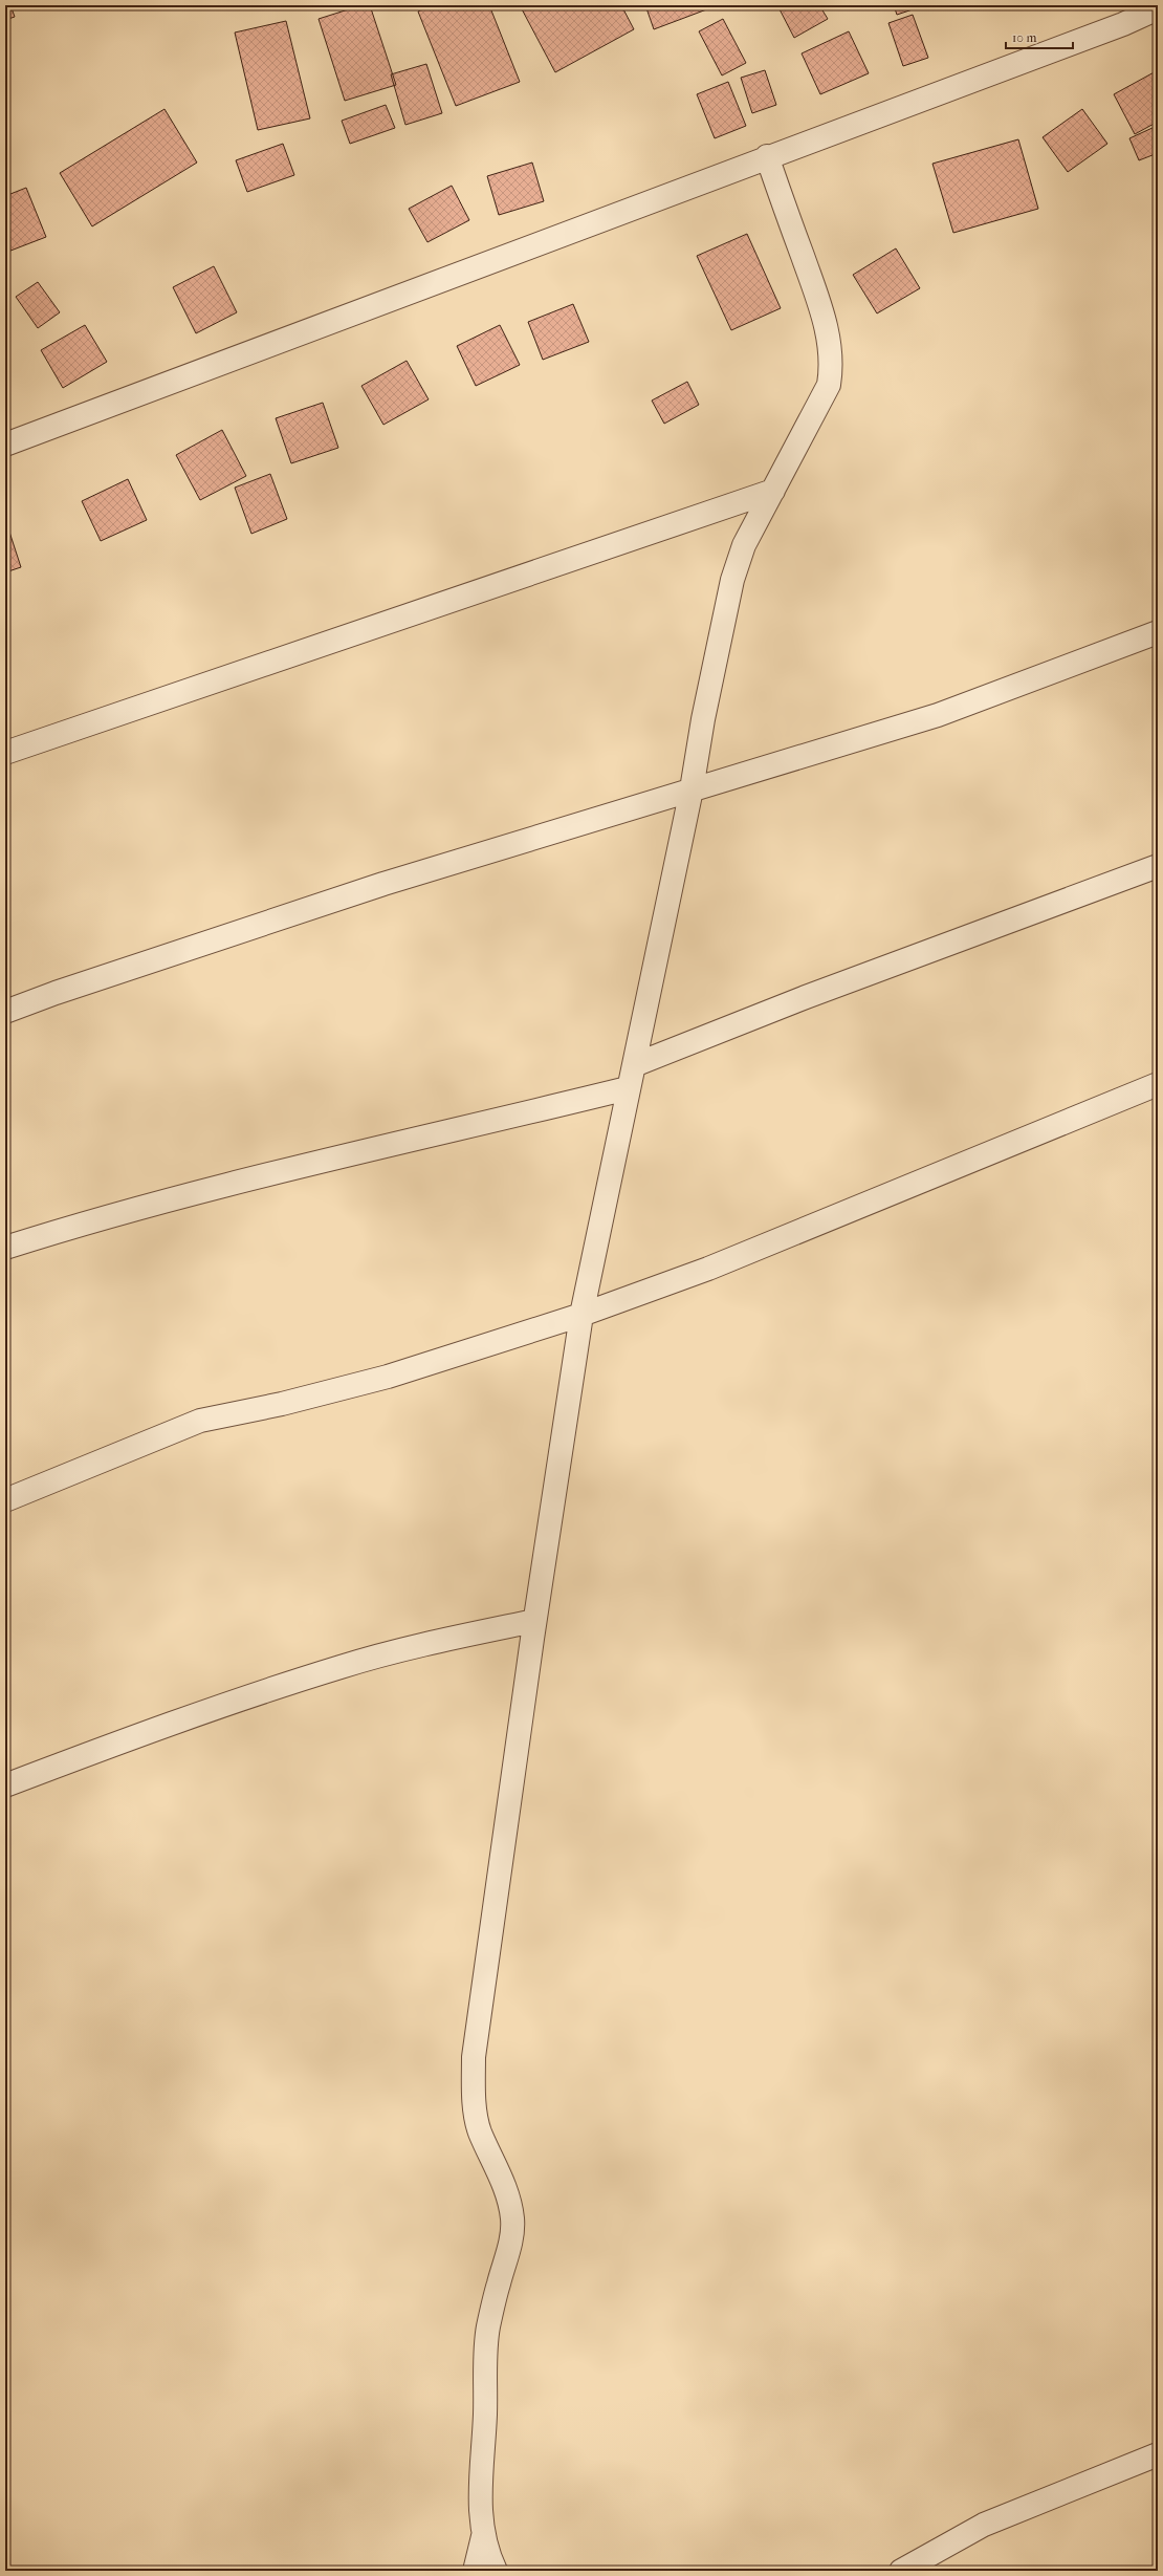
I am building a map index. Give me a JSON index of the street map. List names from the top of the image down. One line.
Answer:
{"scale_bar":"10 m"}
